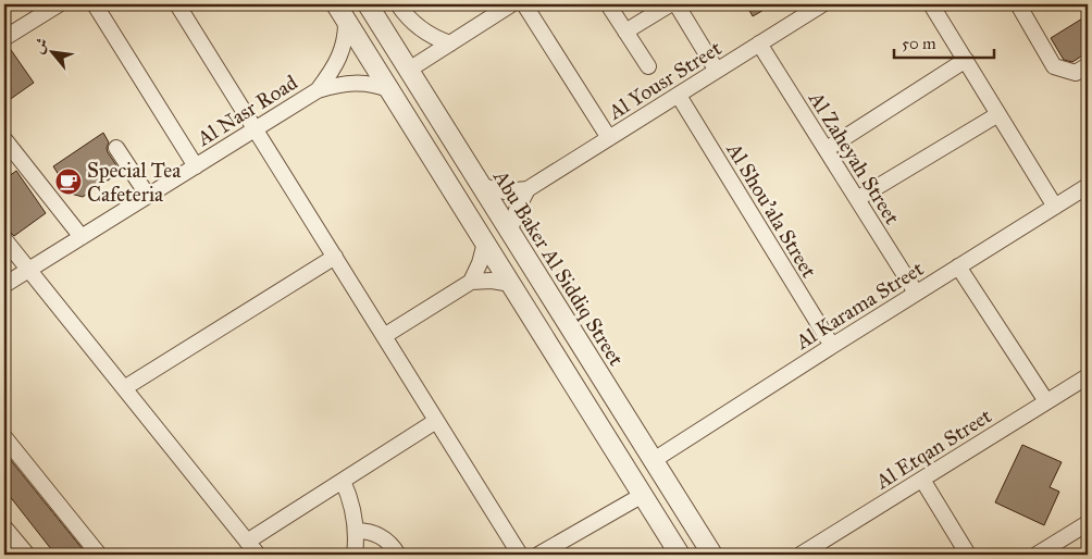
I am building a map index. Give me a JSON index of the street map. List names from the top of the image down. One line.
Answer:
{"streets":{"street":["Al Yousr Street","Al Nasr Road","Al Zaheyah Street","Al Shou'ala Street","Abu Baker Al Siddiq Street","Al Karama Street","Al Etqan Street"]},"crossings":[["Al Yousr Street","Al Zaheyah Street"],["Al Yousr Street","Al Shou'ala Street"],["Al Yousr Street","Abu Baker Al Siddiq Street"],["Al Zaheyah Street","Al Karama Street"],["Al Shou'ala Street","Al Karama Street"],["Abu Baker Al Siddiq Street","Al Karama Street"]],"places":{"cafe":["Special Tea Cafeteria"]},"scale_bar":"50 m","north":"top left"}
